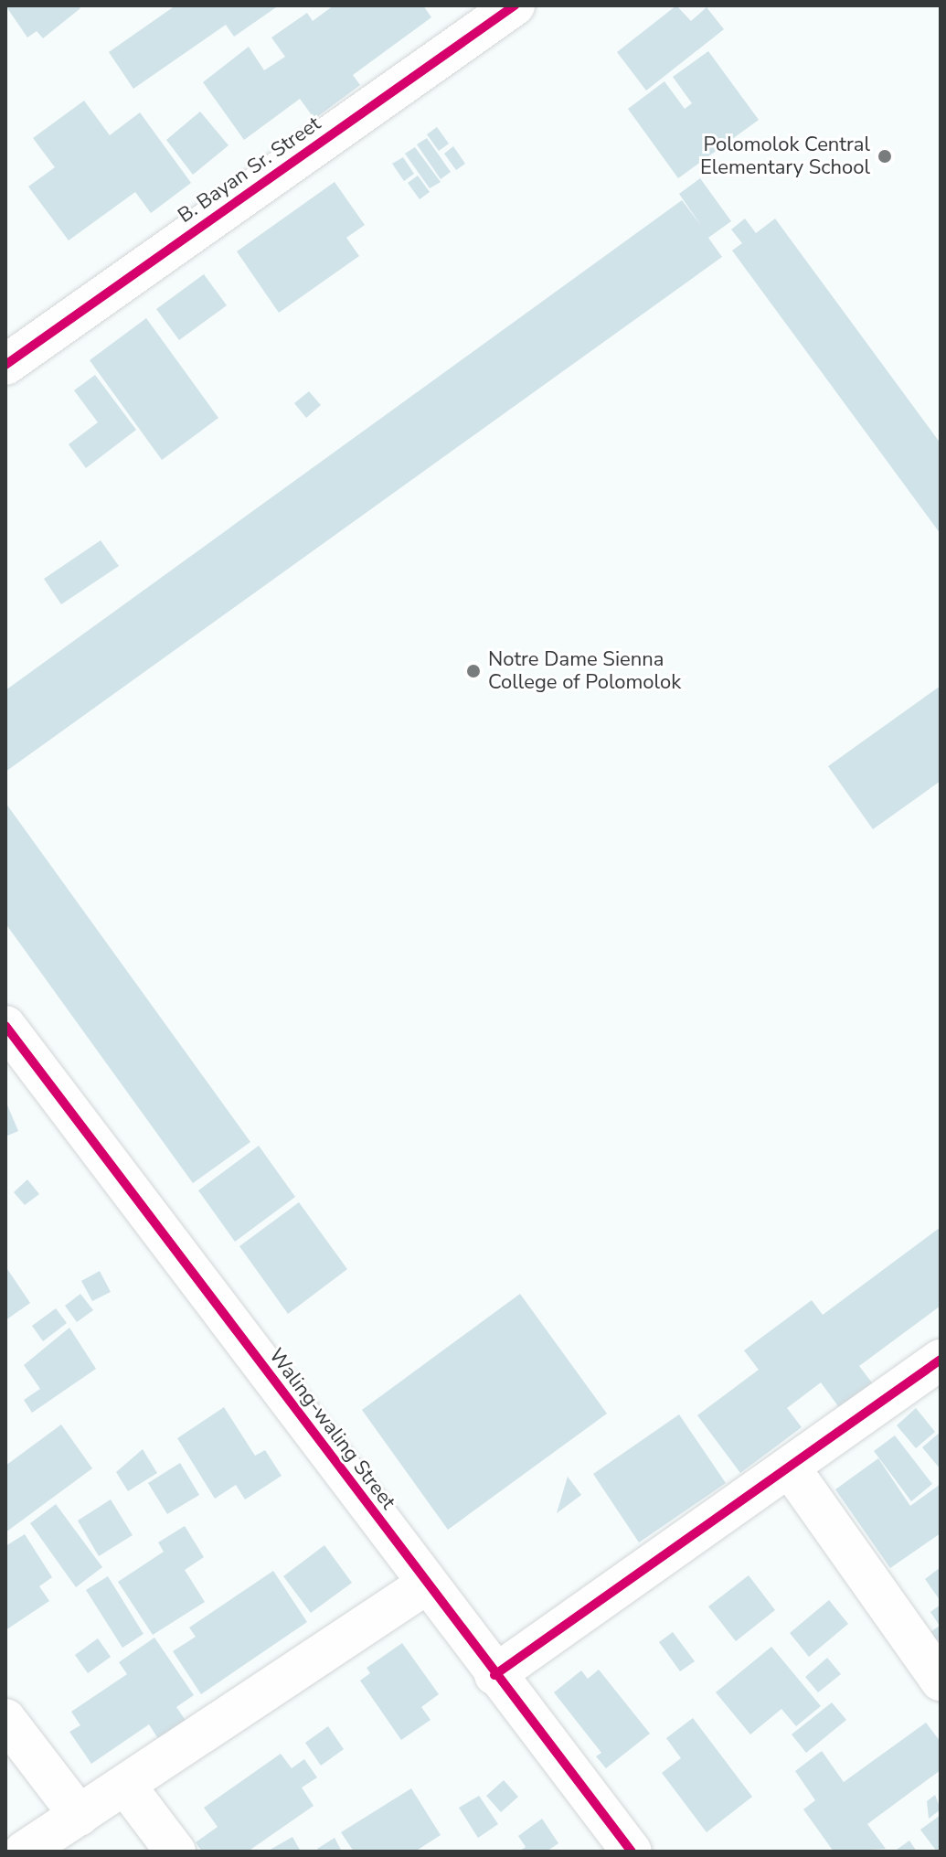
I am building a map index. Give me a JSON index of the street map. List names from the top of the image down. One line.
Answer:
{"streets":{"street":["B. Bayan Sr. Street","Waling-waling Street"]},"places":["Polomolok Central Elementary School","Notre Dame Sienna College of Polomolok"]}
